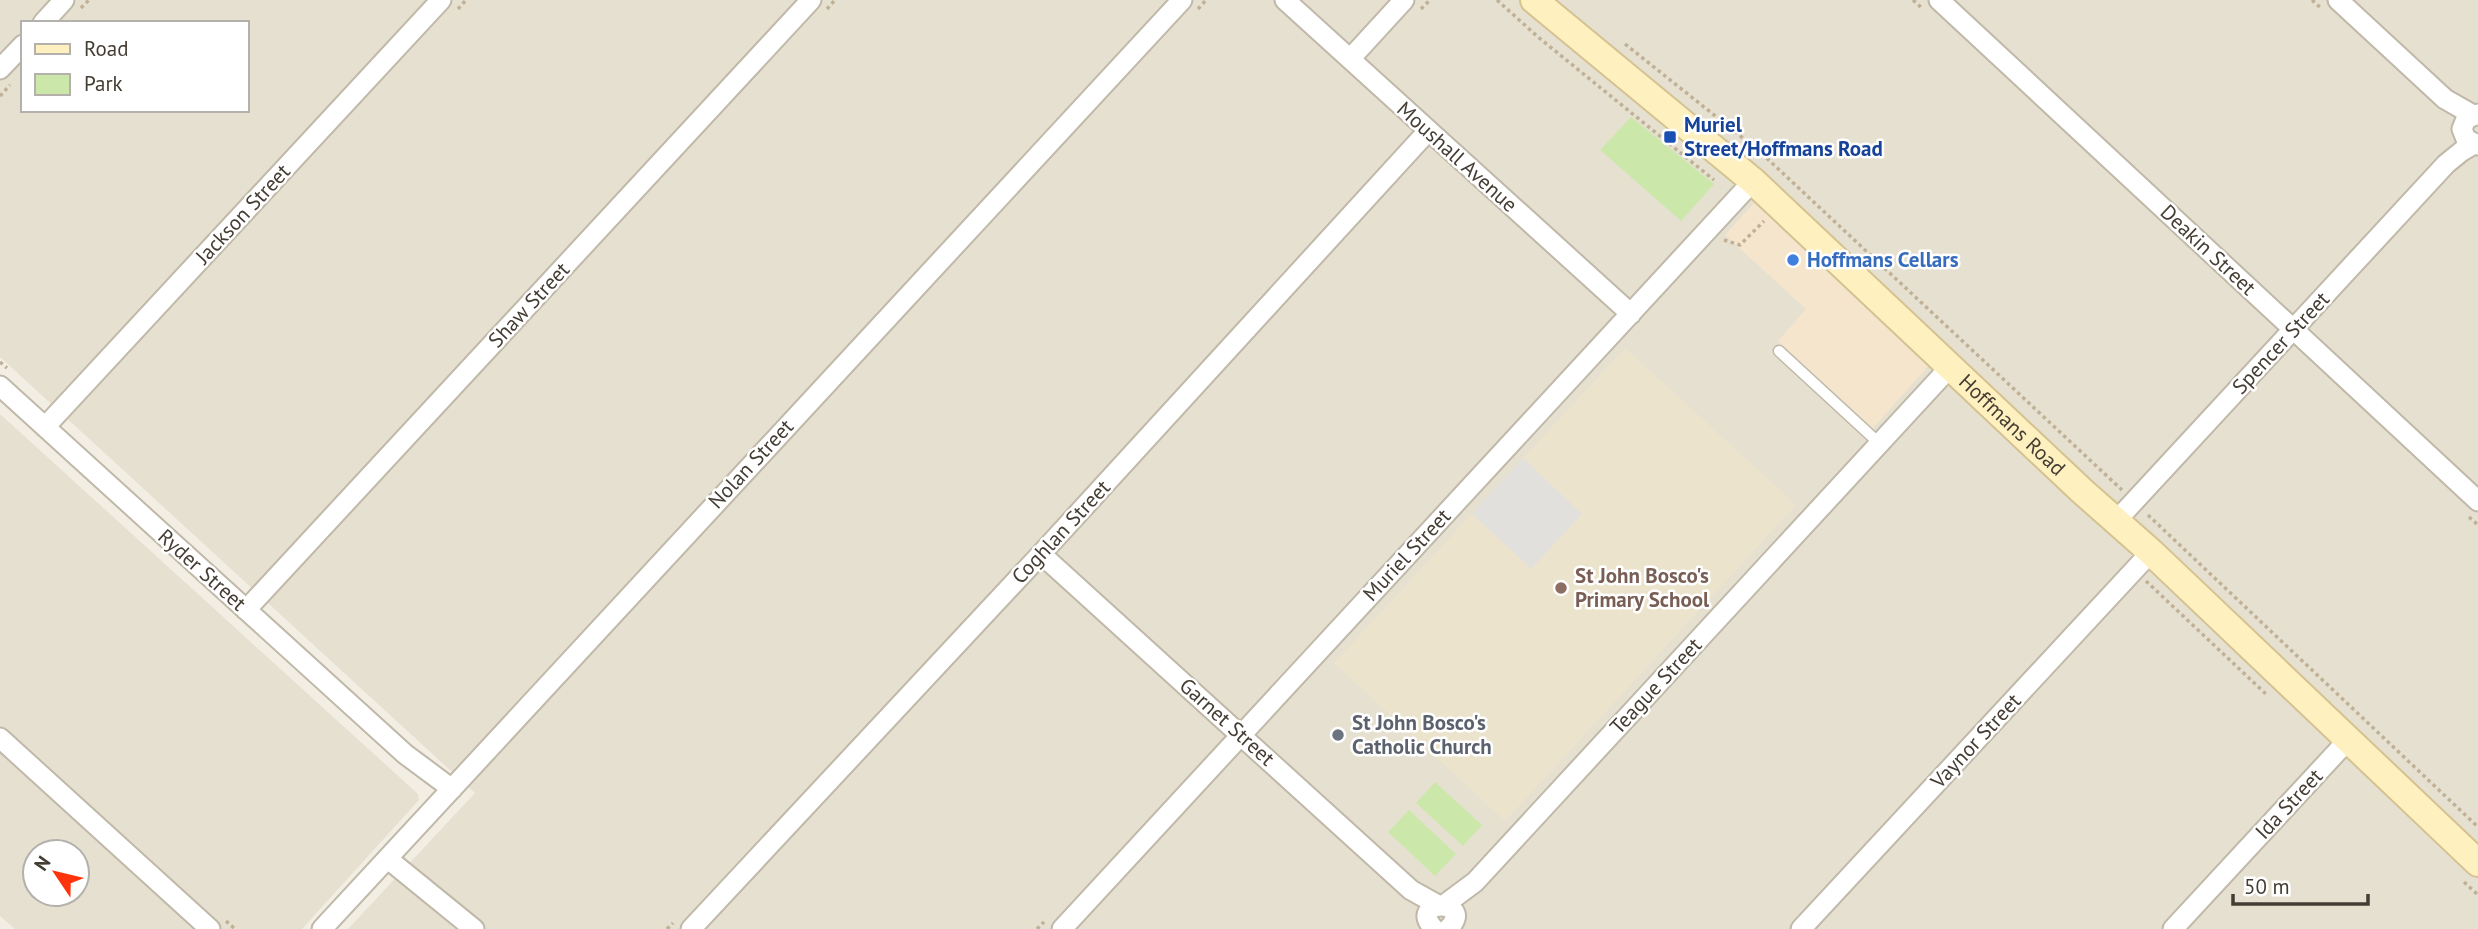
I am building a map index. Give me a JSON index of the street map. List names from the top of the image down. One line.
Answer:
{"streets":{"main road":["Hoffmans Road"],"street":["Moushall Avenue","Jackson Street","Deakin Street","Shaw Street","Spencer Street","Nolan Street","Coghlan Street","Muriel Street","Ryder Street","Teague Street","Garnet Street","Vaynor Street","Ida Street"]},"crossings":[["Moushall Avenue","Coghlan Street"],["Moushall Avenue","Muriel Street"],["Jackson Street","Ryder Street"],["Deakin Street","Spencer Street"],["Shaw Street","Ryder Street"],["Spencer Street","Hoffmans Road"],["Hoffmans Road","Muriel Street"],["Hoffmans Road","Teague Street"],["Hoffmans Road","Vaynor Street"],["Hoffmans Road","Ida Street"],["Nolan Street","Ryder Street"],["Coghlan Street","Garnet Street"],["Muriel Street","Garnet Street"],["Teague Street","Garnet Street"]],"places":{"transit":["Muriel Street/Hoffmans Road"],"other":["Hoffmans Cellars","St John Bosco's Primary School","St John Bosco's Catholic Church"]},"legend":["Road","Park"],"scale_bar":"50 m","north":"top left"}
